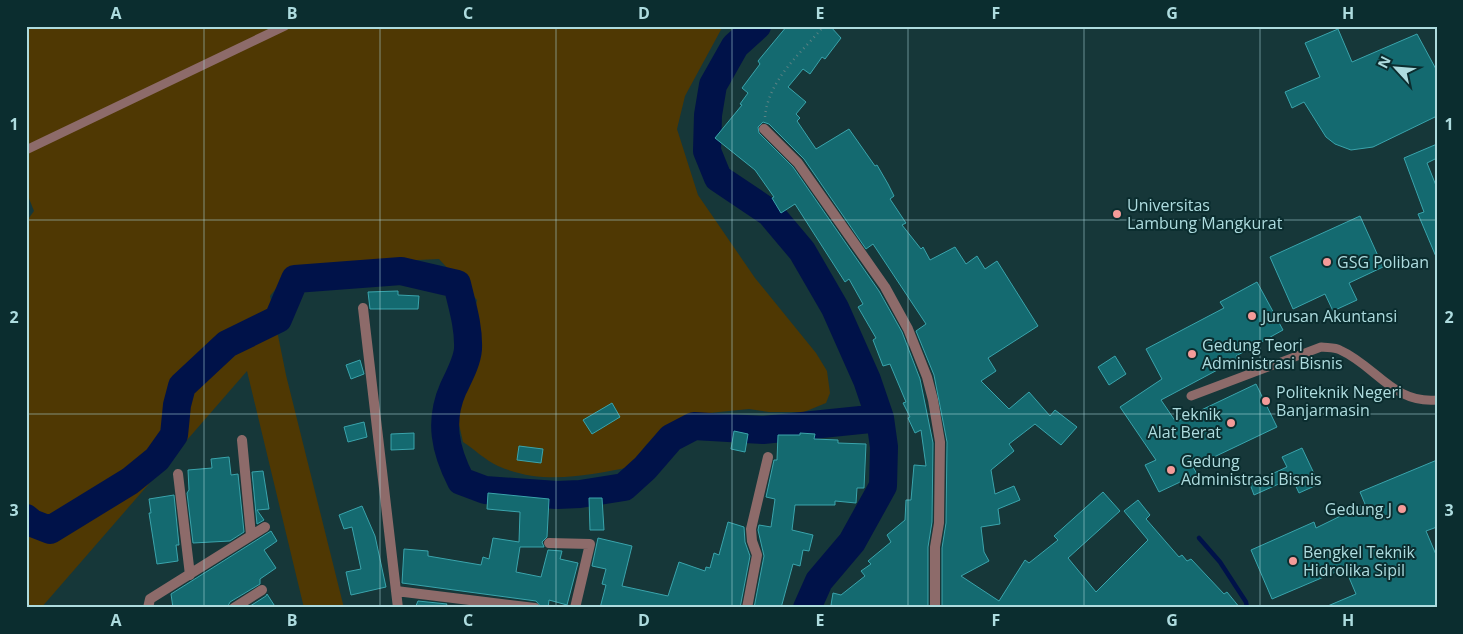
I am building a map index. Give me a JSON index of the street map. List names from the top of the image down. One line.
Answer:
{"places":["Universitas Lambung Mangkurat","GSG Poliban","Jurusan Akuntansi","Gedung Teori Administrasi Bisnis","Politeknik Negeri Banjarmasin","Teknik Alat Berat","Gedung Administrasi Bisnis","Gedung J","Bengkel Teknik Hidrolika Sipil"],"north":"top left","grid":{"columns":["A","B","C","D","E","F","G","H"],"rows":["1","2","3"]}}
